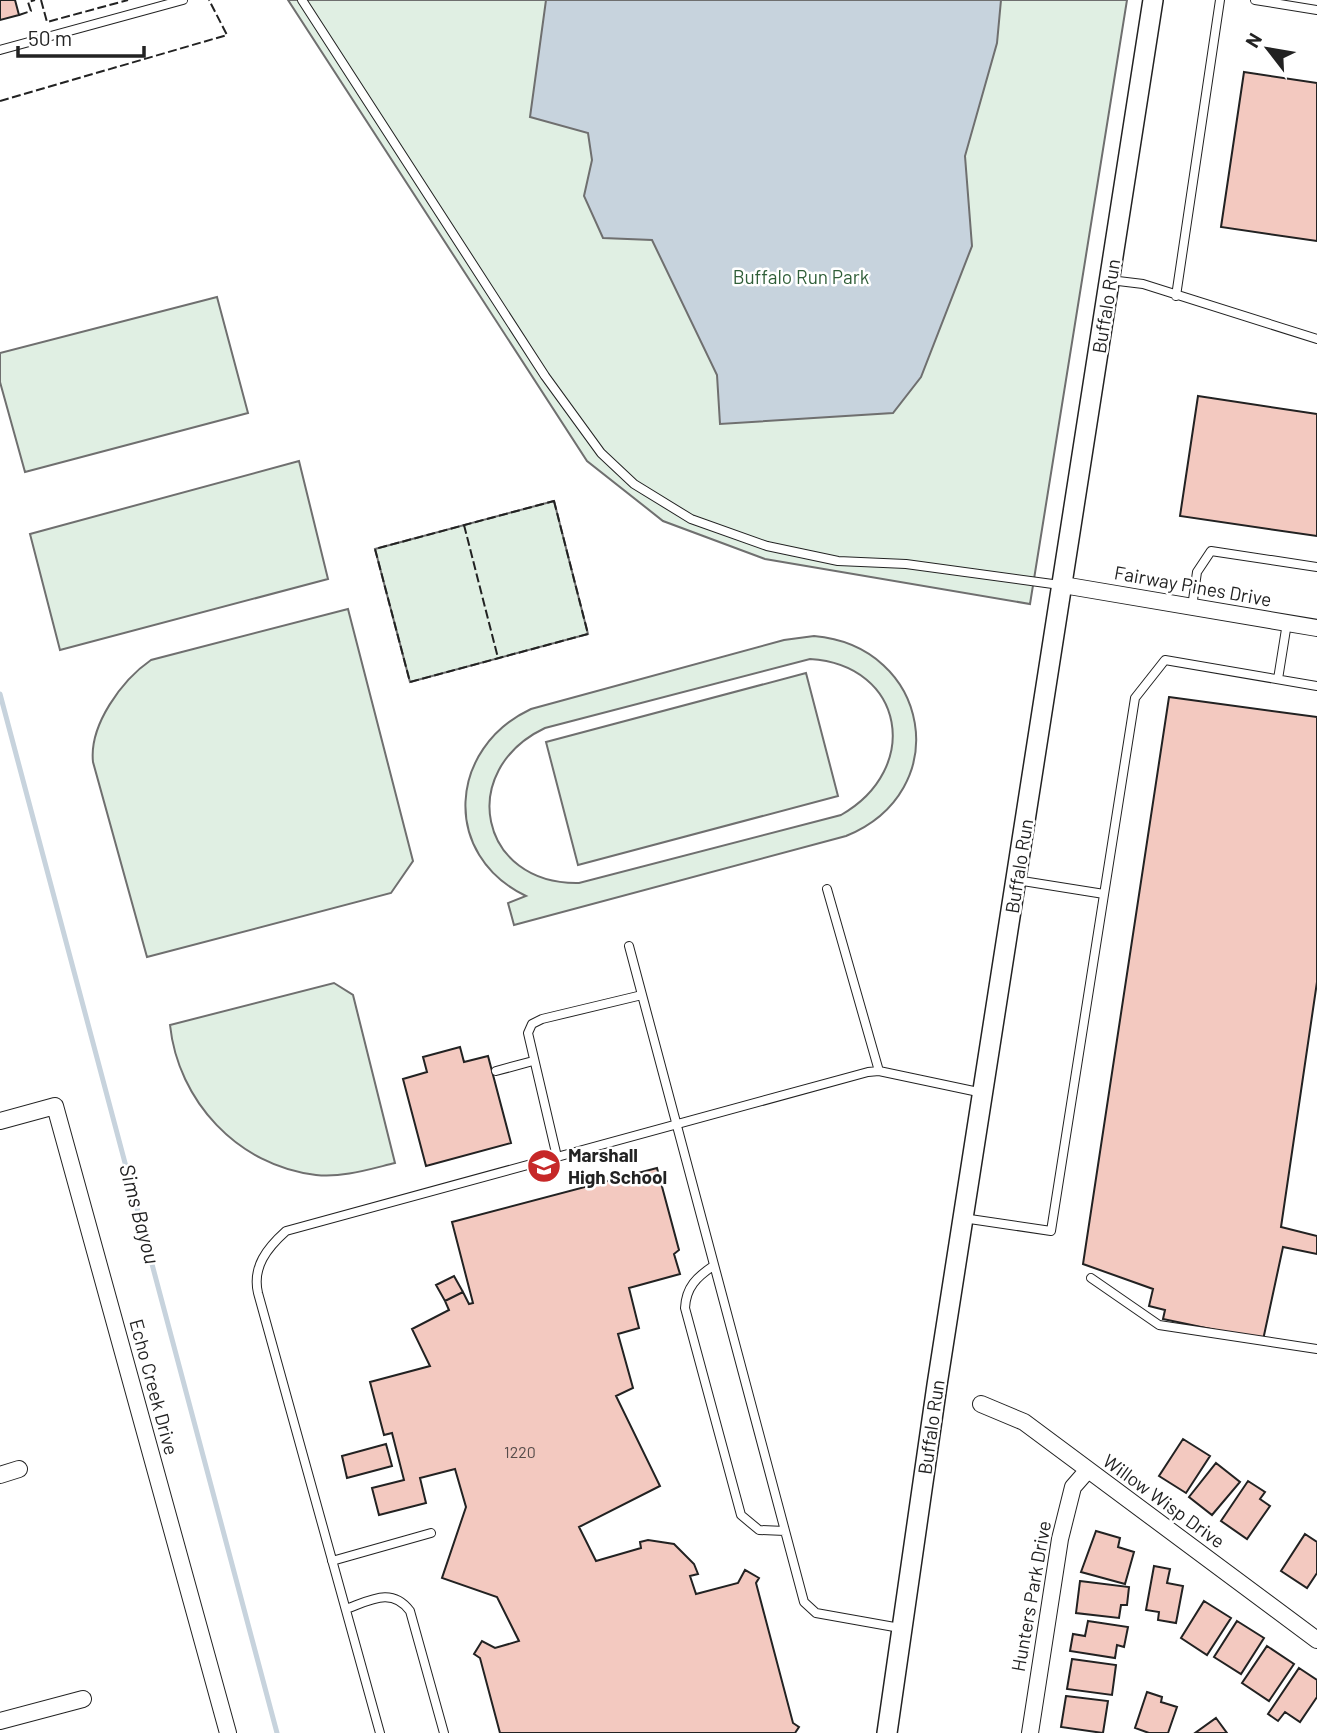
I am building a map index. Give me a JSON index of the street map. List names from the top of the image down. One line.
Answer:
{"streets":{"street":["Buffalo Run","Fairway Pines Drive","Echo Creek Drive","Willow Wisp Drive","Hunters Park Drive"]},"crossings":[["Buffalo Run","Fairway Pines Drive"],["Willow Wisp Drive","Hunters Park Drive"]],"water":["Sims Bayou"],"parks":["Buffalo Run Park"],"places":{"school or university":["Marshall High School"]},"house_numbers":["1220"],"scale_bar":"50 m","north":"top left"}
